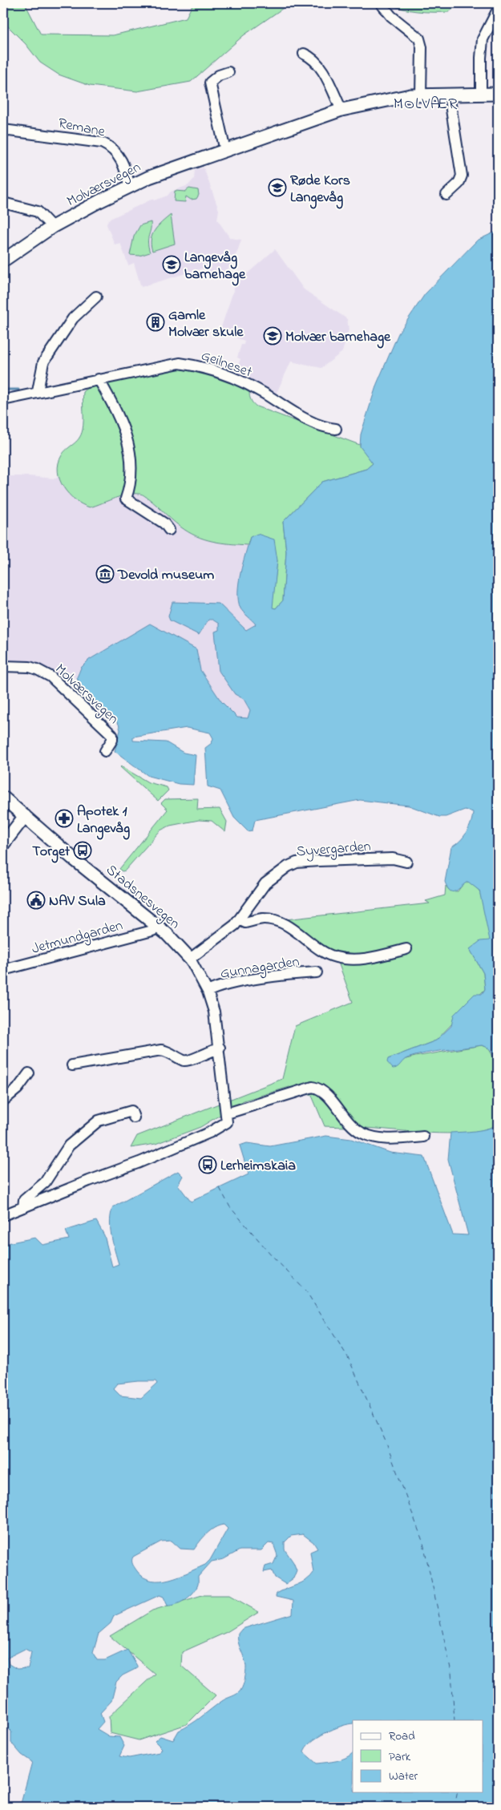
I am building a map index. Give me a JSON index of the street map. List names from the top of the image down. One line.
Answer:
{"streets":{"street":["Remane","Molværsvegen","Geilneset","Syvergarden","Stadsnesvegen","Jetmundgarden","Gunnagarden"]},"crossings":[["Remane","Molværsvegen"],["Syvergarden","Stadsnesvegen"],["Stadsnesvegen","Jetmundgarden"],["Stadsnesvegen","Gunnagarden"]],"districts":["MOLVÆR"],"places":{"school or university":["Røde Kors Langevåg","Langevåg barnehage","Molvær barnehage"],"building":["Gamle Molvær skule"],"museum":["Devold museum"],"pharmacy":["Apotek 1 Langevåg"],"bus stop":["Torget","Lerheimskaia"],"public building":["NAV Sula"]},"legend":["Road","Park","Water"]}
